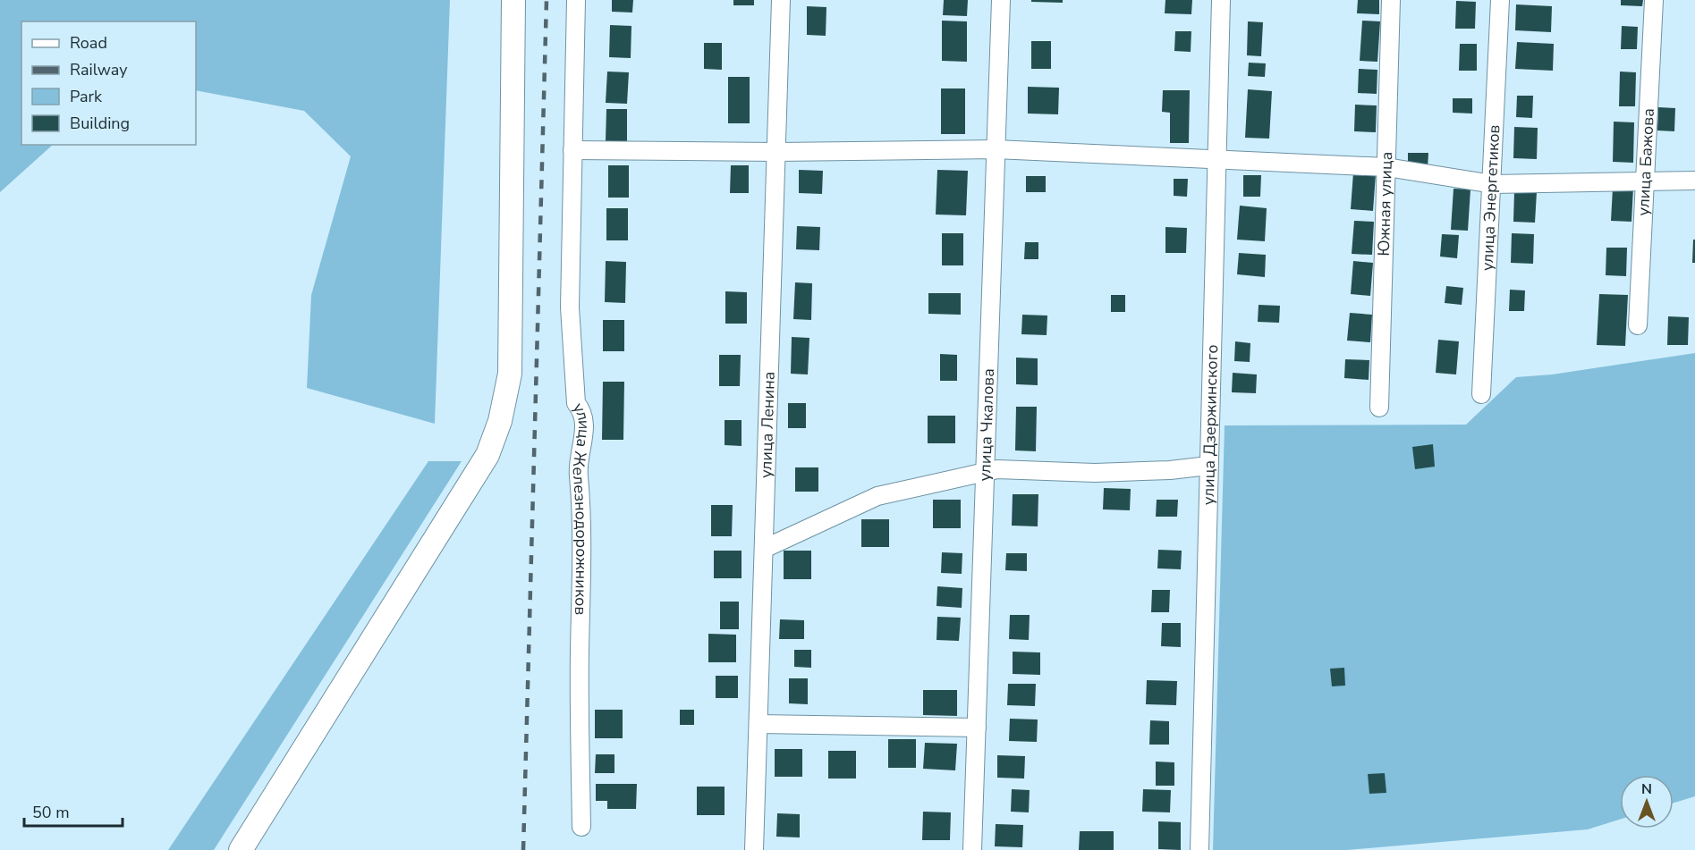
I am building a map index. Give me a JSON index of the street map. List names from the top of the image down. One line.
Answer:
{"streets":{"street":["улица Бажова","улица Энергетиков","Южная улица","улица Дзержинского","улица Ленина","улица Чкалова","улица Железнодорожников"]},"legend":["Road","Railway","Park","Building"],"scale_bar":"50 m","north":"top"}
